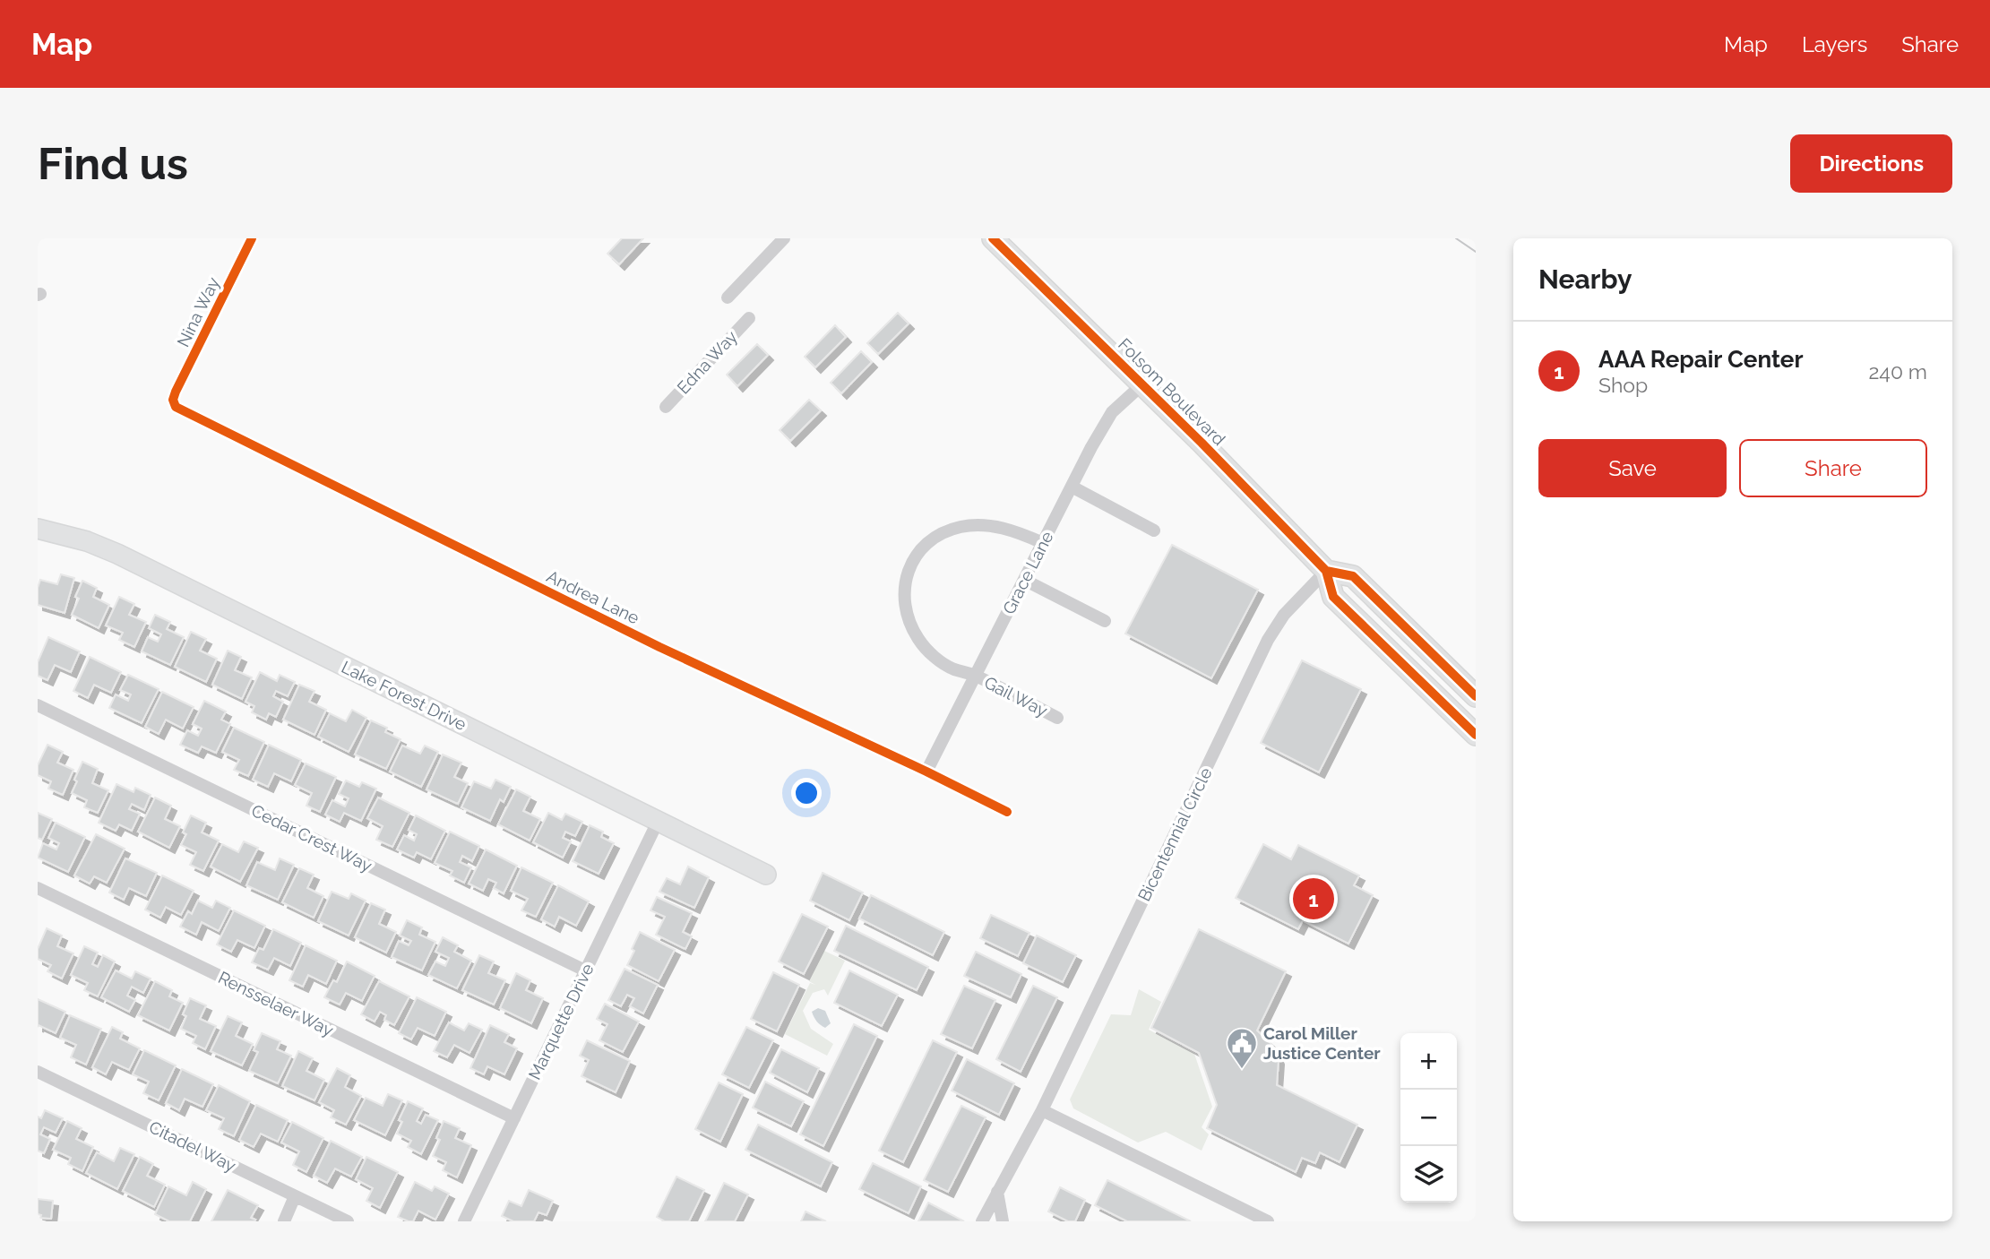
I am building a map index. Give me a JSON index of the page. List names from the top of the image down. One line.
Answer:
{"streets":{"main road":["Folsom Boulevard"],"street":["Nina Way","Edna Way","Grace Lane","Andrea Lane","Lake Forest Drive","Gail Way","Bicentennial Circle","Cedar Crest Way","Rensselaer Way","Marquette Drive","Citadel Way"]},"crossings":[["Nina Way","Andrea Lane"],["Folsom Boulevard","Grace Lane"],["Folsom Boulevard","Bicentennial Circle"],["Grace Lane","Andrea Lane"],["Grace Lane","Gail Way"],["Lake Forest Drive","Marquette Drive"],["Cedar Crest Way","Marquette Drive"],["Rensselaer Way","Marquette Drive"]],"places":{"public building":["Carol Miller Justice Center"]},"page":{"header":"Map","nav":["Map","Layers","Share"],"buttons":["Directions",["Save","Share"]],"title":"Find us","heading":"Nearby","list":[{"mark":"1","name":"AAA Repair Center","note":"Shop","value":"240 m"}],"pins":"1","map_buttons":["+","−"]}}
